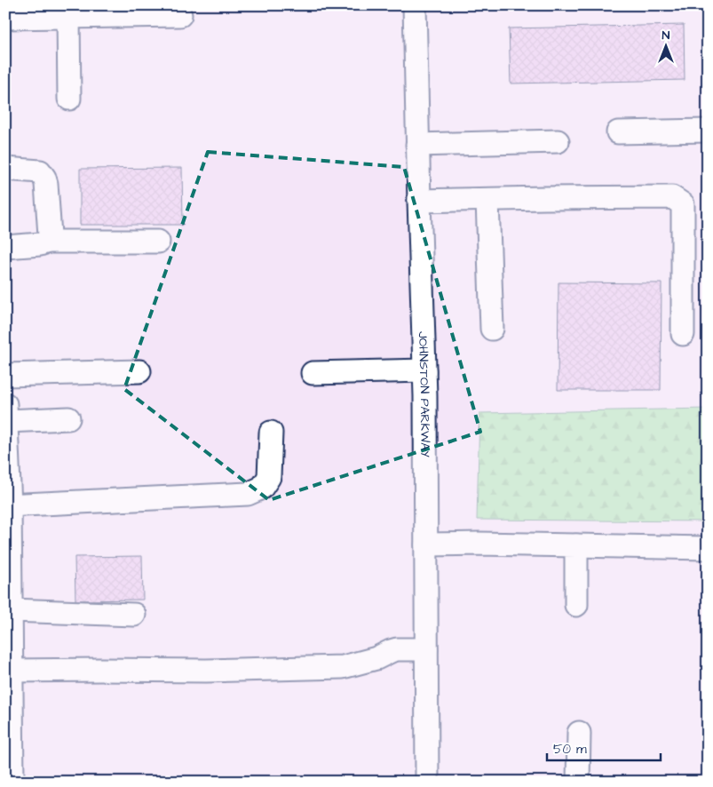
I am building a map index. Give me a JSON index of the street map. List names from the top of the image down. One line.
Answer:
{"streets":{"street":["JOHNSTON PARKWAY"]},"scale_bar":"50 m","north":"top"}
